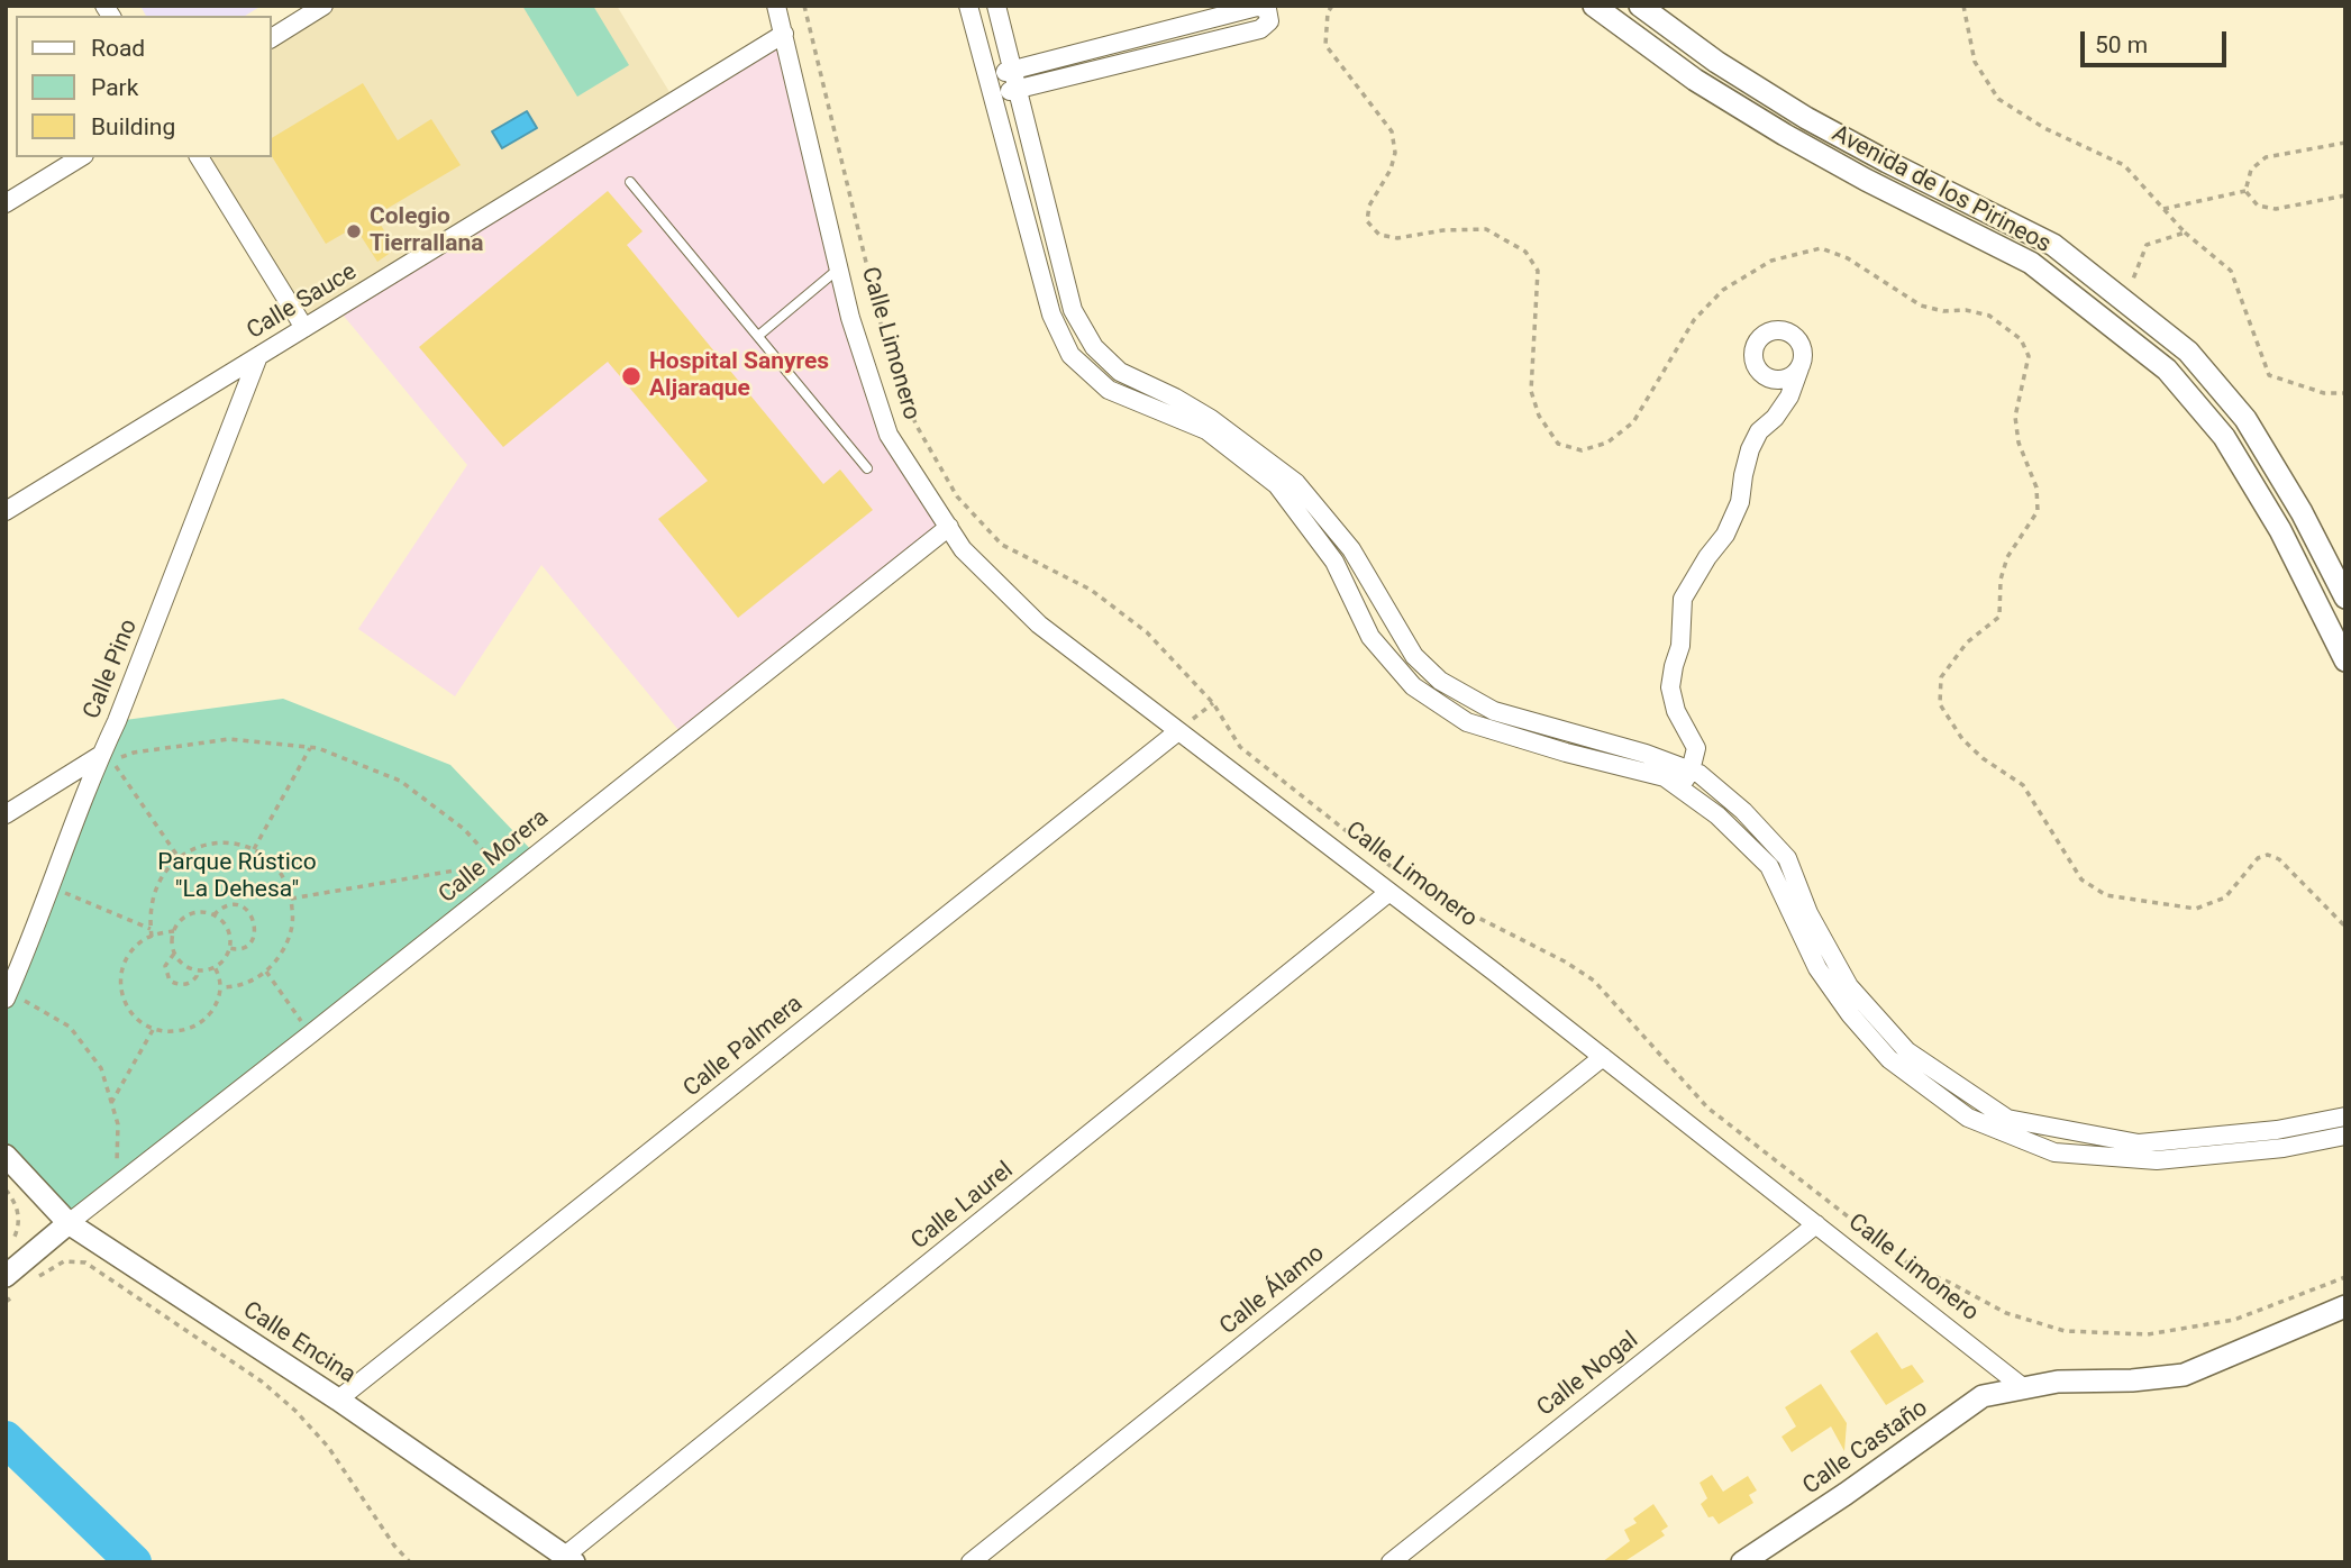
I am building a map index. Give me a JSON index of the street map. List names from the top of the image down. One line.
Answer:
{"streets":{"street":["Avenida de los Pirineos","Calle Sauce","Calle Limonero","Calle Pino","Calle Morera","Calle Palmera","Calle Laurel","Calle Álamo","Calle Encina","Calle Nogal","Calle Castaño"]},"crossings":[["Calle Sauce","Calle Limonero"],["Calle Sauce","Calle Pino"],["Calle Limonero","Calle Morera"],["Calle Limonero","Calle Palmera"],["Calle Limonero","Calle Laurel"],["Calle Limonero","Calle Álamo"],["Calle Limonero","Calle Nogal"],["Calle Limonero","Calle Castaño"],["Calle Morera","Calle Encina"],["Calle Palmera","Calle Encina"],["Calle Laurel","Calle Encina"]],"parks":["Parque Rústico \"La Dehesa\""],"places":["Colegio Tierrallana","Hospital Sanyres Aljaraque"],"legend":["Road","Park","Building"],"scale_bar":"50 m"}
